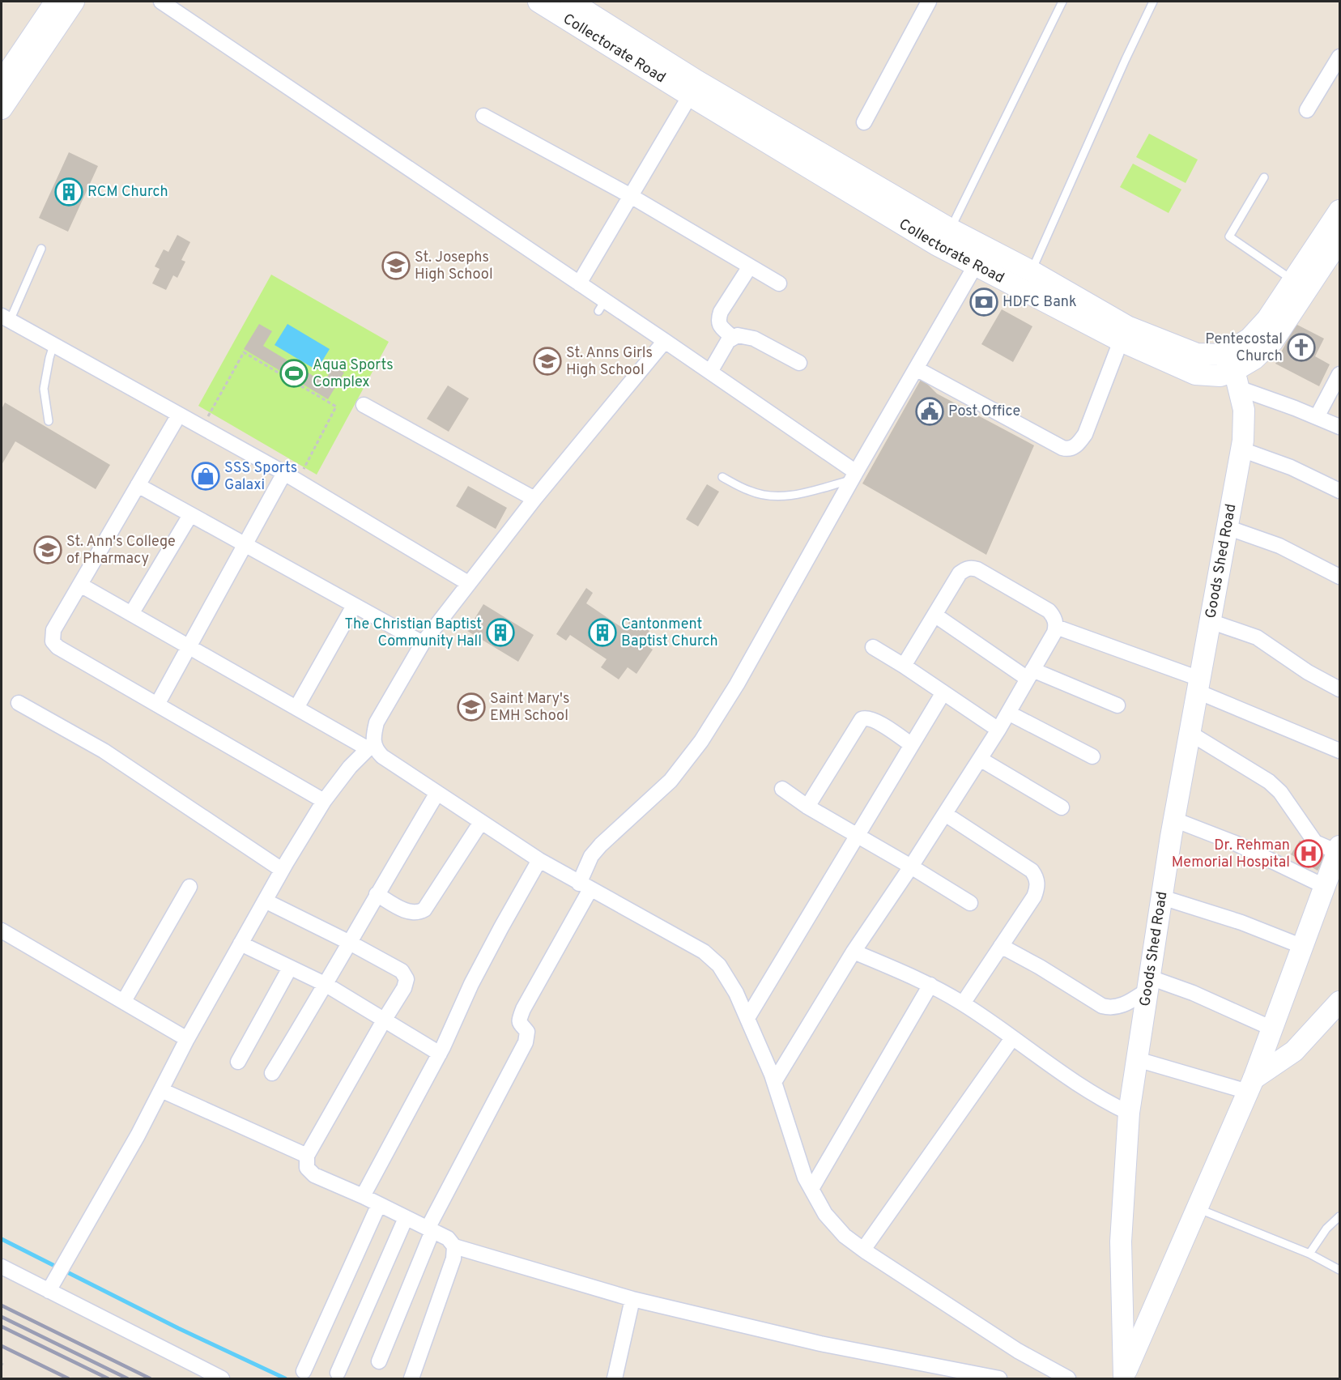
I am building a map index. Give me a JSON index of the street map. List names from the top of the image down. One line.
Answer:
{"streets":{"street":["Collectorate Road","Goods Shed Road"]},"crossings":[["Collectorate Road","Goods Shed Road"]],"places":{"building":["RCM Church","The Christian Baptist Community Hall","Cantonment Baptist Church"],"school or university":["St. Josephs High School","St. Anns Girls High School","St. Ann's College of Pharmacy","Saint Mary's EMH School"],"bank":["HDFC Bank"],"church":["Pentecostal Church"],"sports":["Aqua Sports Complex"],"public building":["Post Office"],"shop":["SSS Sports Galaxi"],"hospital":["Dr. Rehman Memorial Hospital"]}}
